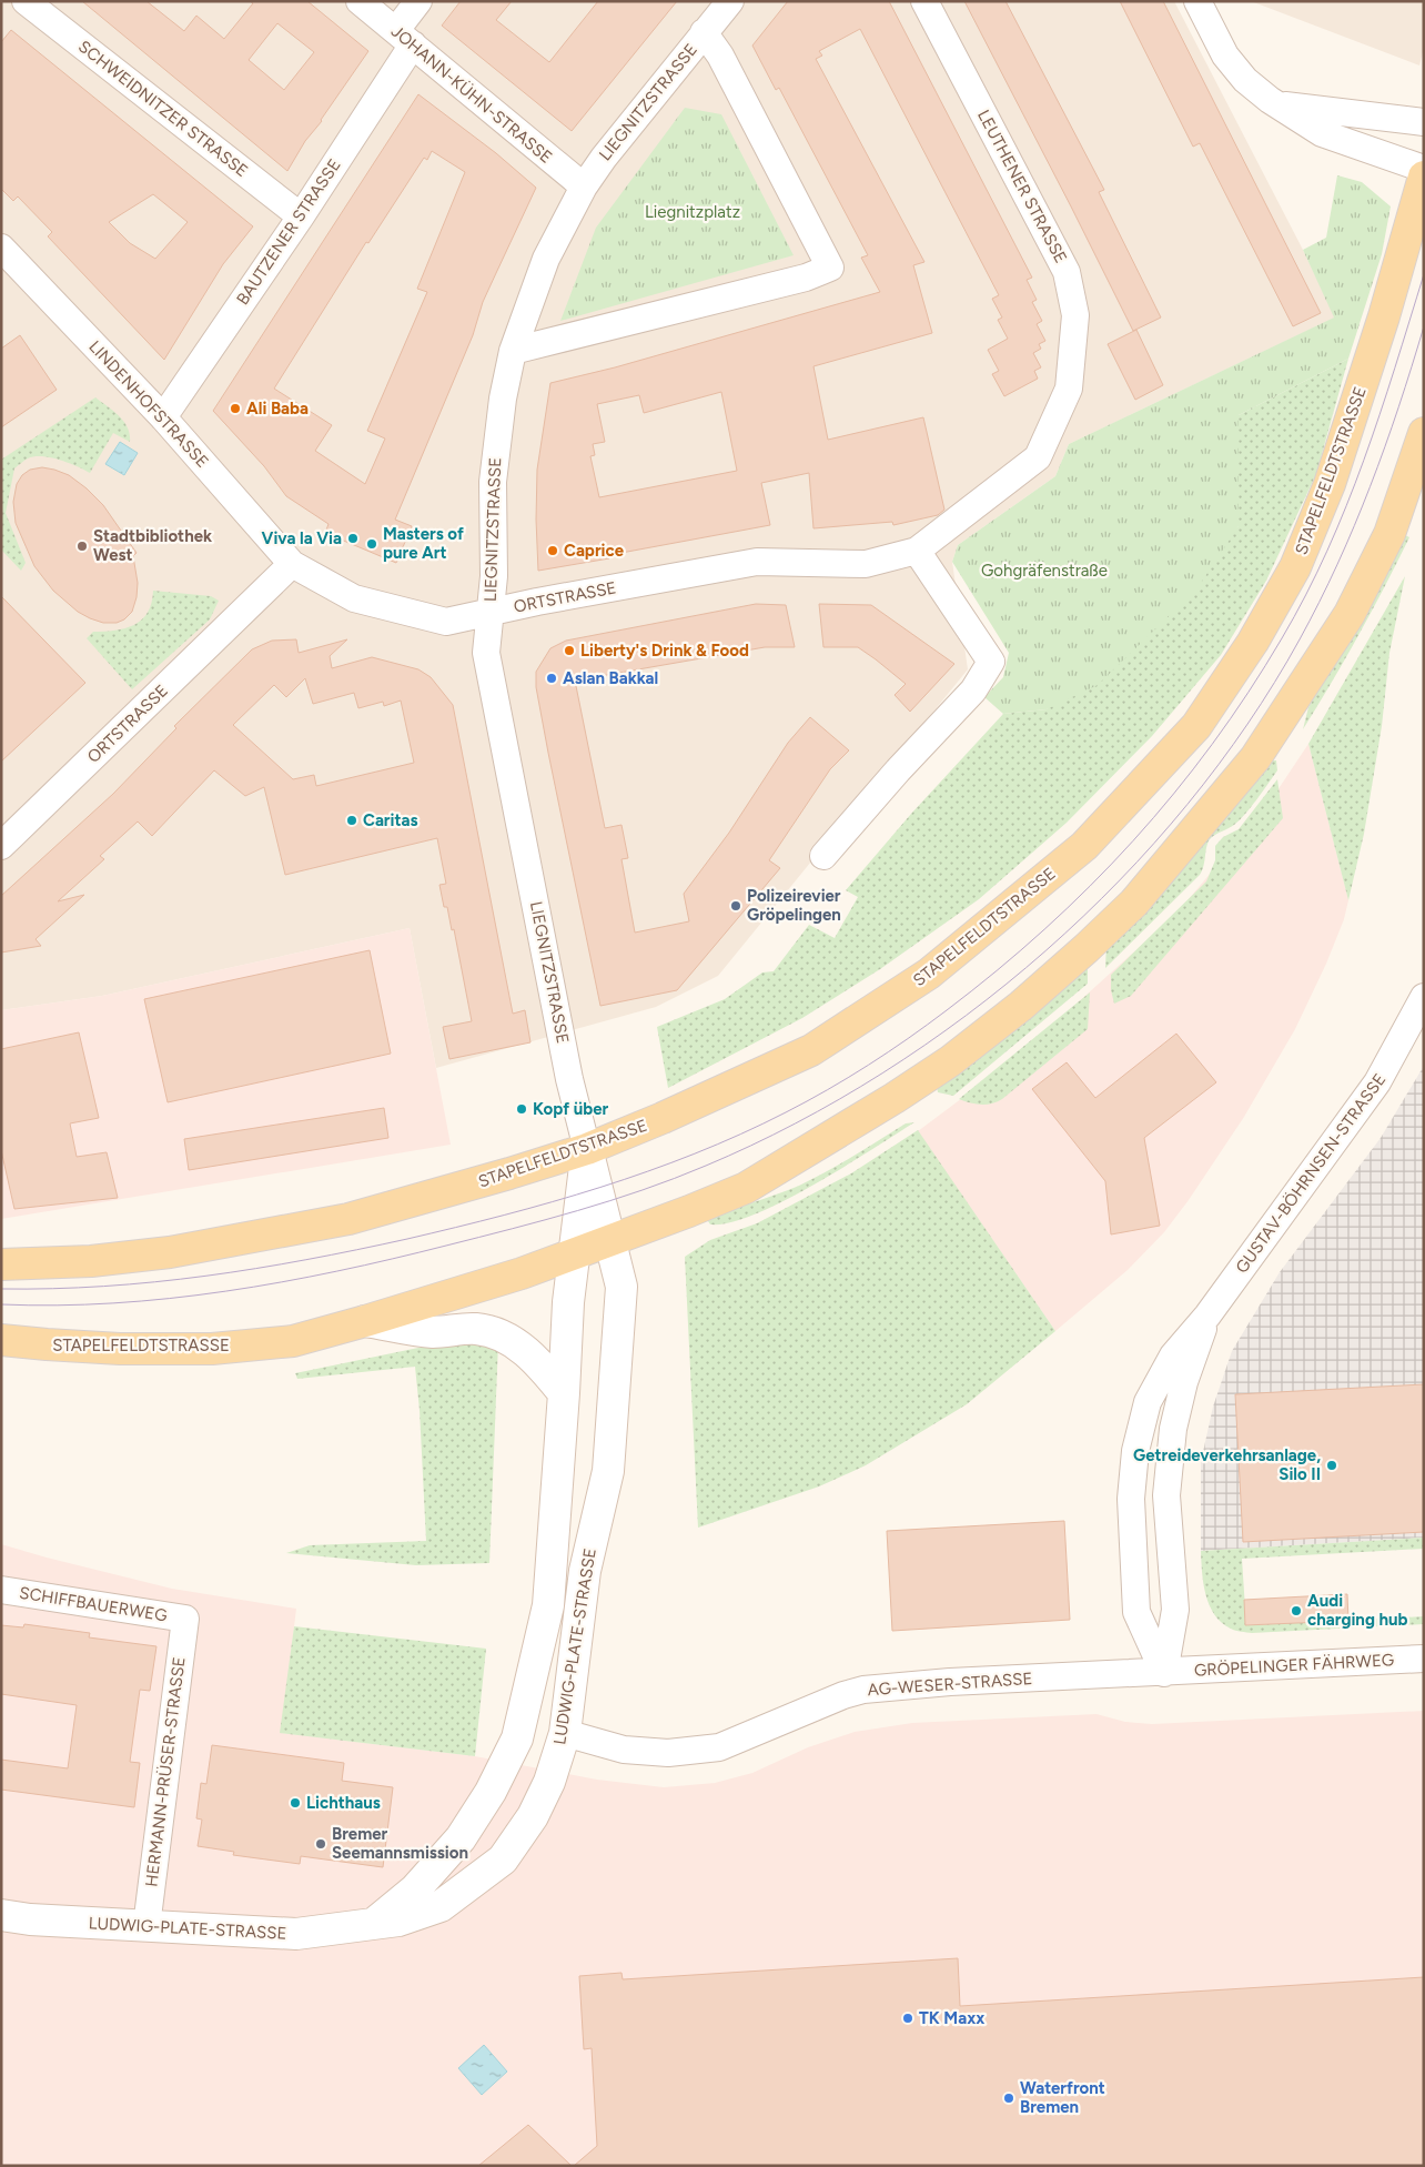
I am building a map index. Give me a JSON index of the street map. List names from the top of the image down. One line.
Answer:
{"streets":{"main road":["STAPELFELDTSTRASSE"],"street":["JOHANN-KÜHN-STRASSE","LIEGNITZSTRASSE","SCHWEIDNITZER STRASSE","LEUTHENER STRASSE","BAUTZENER STRASSE","LINDENHOFSTRASSE","ORTSTRASSE","GUSTAV-BÖHRNSEN-STRASSE","SCHIFFBAUERWEG","LUDWIG-PLATE-STRASSE","GRÖPELINGER FÄHRWEG","AG-WESER-STRASSE","HERMANN-PRÜSER-STRASSE"]},"crossings":[["JOHANN-KÜHN-STRASSE","LIEGNITZSTRASSE"],["JOHANN-KÜHN-STRASSE","BAUTZENER STRASSE"],["LIEGNITZSTRASSE","STAPELFELDTSTRASSE"],["LIEGNITZSTRASSE","ORTSTRASSE"],["LIEGNITZSTRASSE","LUDWIG-PLATE-STRASSE"],["SCHWEIDNITZER STRASSE","BAUTZENER STRASSE"],["LEUTHENER STRASSE","ORTSTRASSE"],["BAUTZENER STRASSE","LINDENHOFSTRASSE"],["LINDENHOFSTRASSE","ORTSTRASSE"],["STAPELFELDTSTRASSE","LUDWIG-PLATE-STRASSE"],["GUSTAV-BÖHRNSEN-STRASSE","GRÖPELINGER FÄHRWEG"],["GUSTAV-BÖHRNSEN-STRASSE","AG-WESER-STRASSE"],["SCHIFFBAUERWEG","HERMANN-PRÜSER-STRASSE"],["LUDWIG-PLATE-STRASSE","AG-WESER-STRASSE"],["LUDWIG-PLATE-STRASSE","HERMANN-PRÜSER-STRASSE"],["GRÖPELINGER FÄHRWEG","AG-WESER-STRASSE"]],"parks":["Liegnitzplatz","Gohgräfenstraße"],"places":["Ali Baba","Viva la Via","Masters of pure Art","Stadtbibliothek West","Caprice","Liberty's Drink & Food","Aslan Bakkal","Caritas","Polizeirevier Gröpelingen","Kopf über","Getreideverkehrsanlage, Silo II","Audi charging hub","Lichthaus","Bremer Seemannsmission","TK Maxx","Waterfront Bremen"]}
